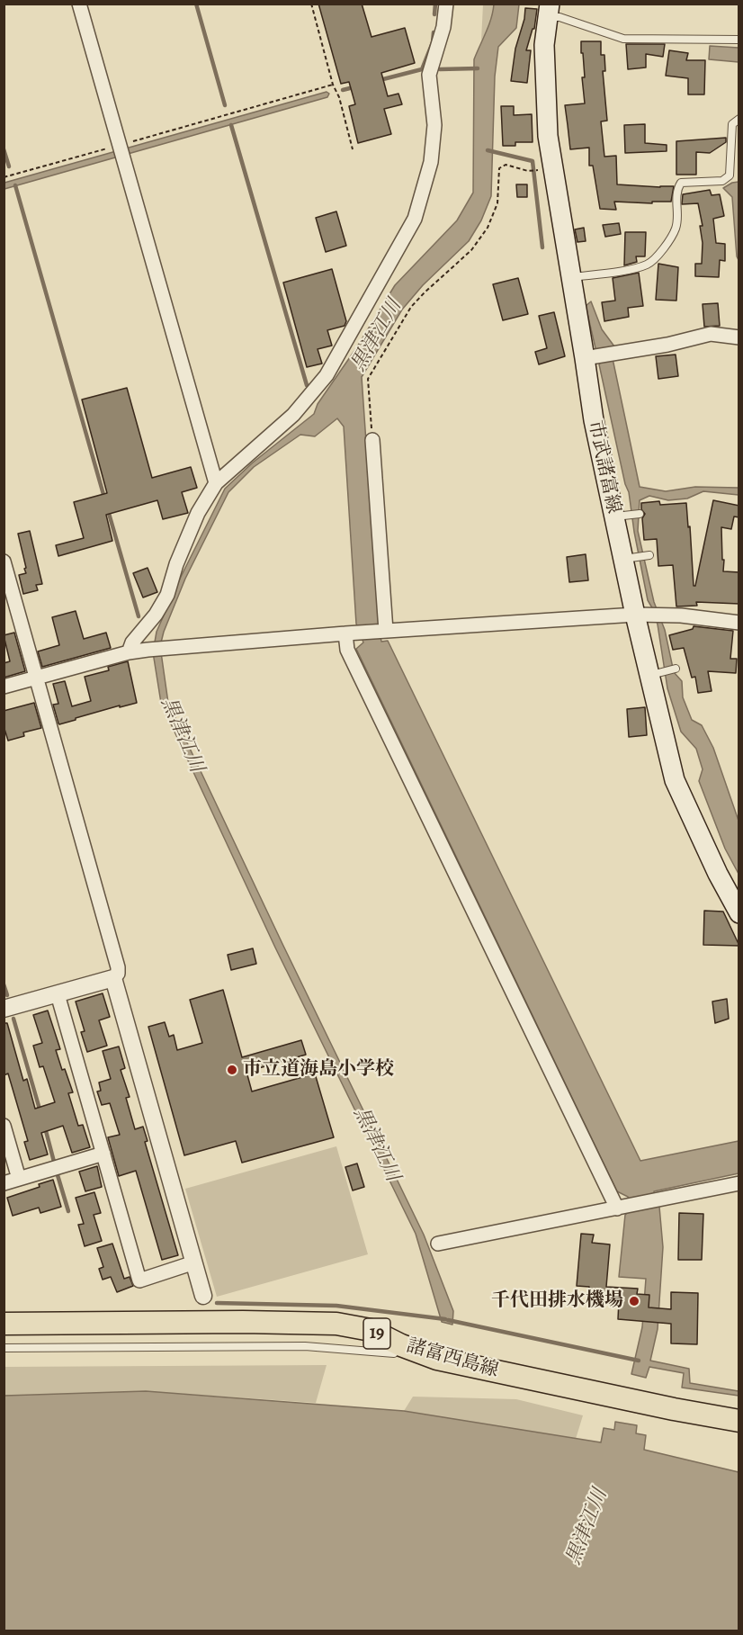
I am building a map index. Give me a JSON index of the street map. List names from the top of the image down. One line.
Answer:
{"streets":{"main road":["市武諸富線","19","諸富西島線"]},"water":["黒津江川"],"places":["市立道海島小学校","千代田排水機場"]}
